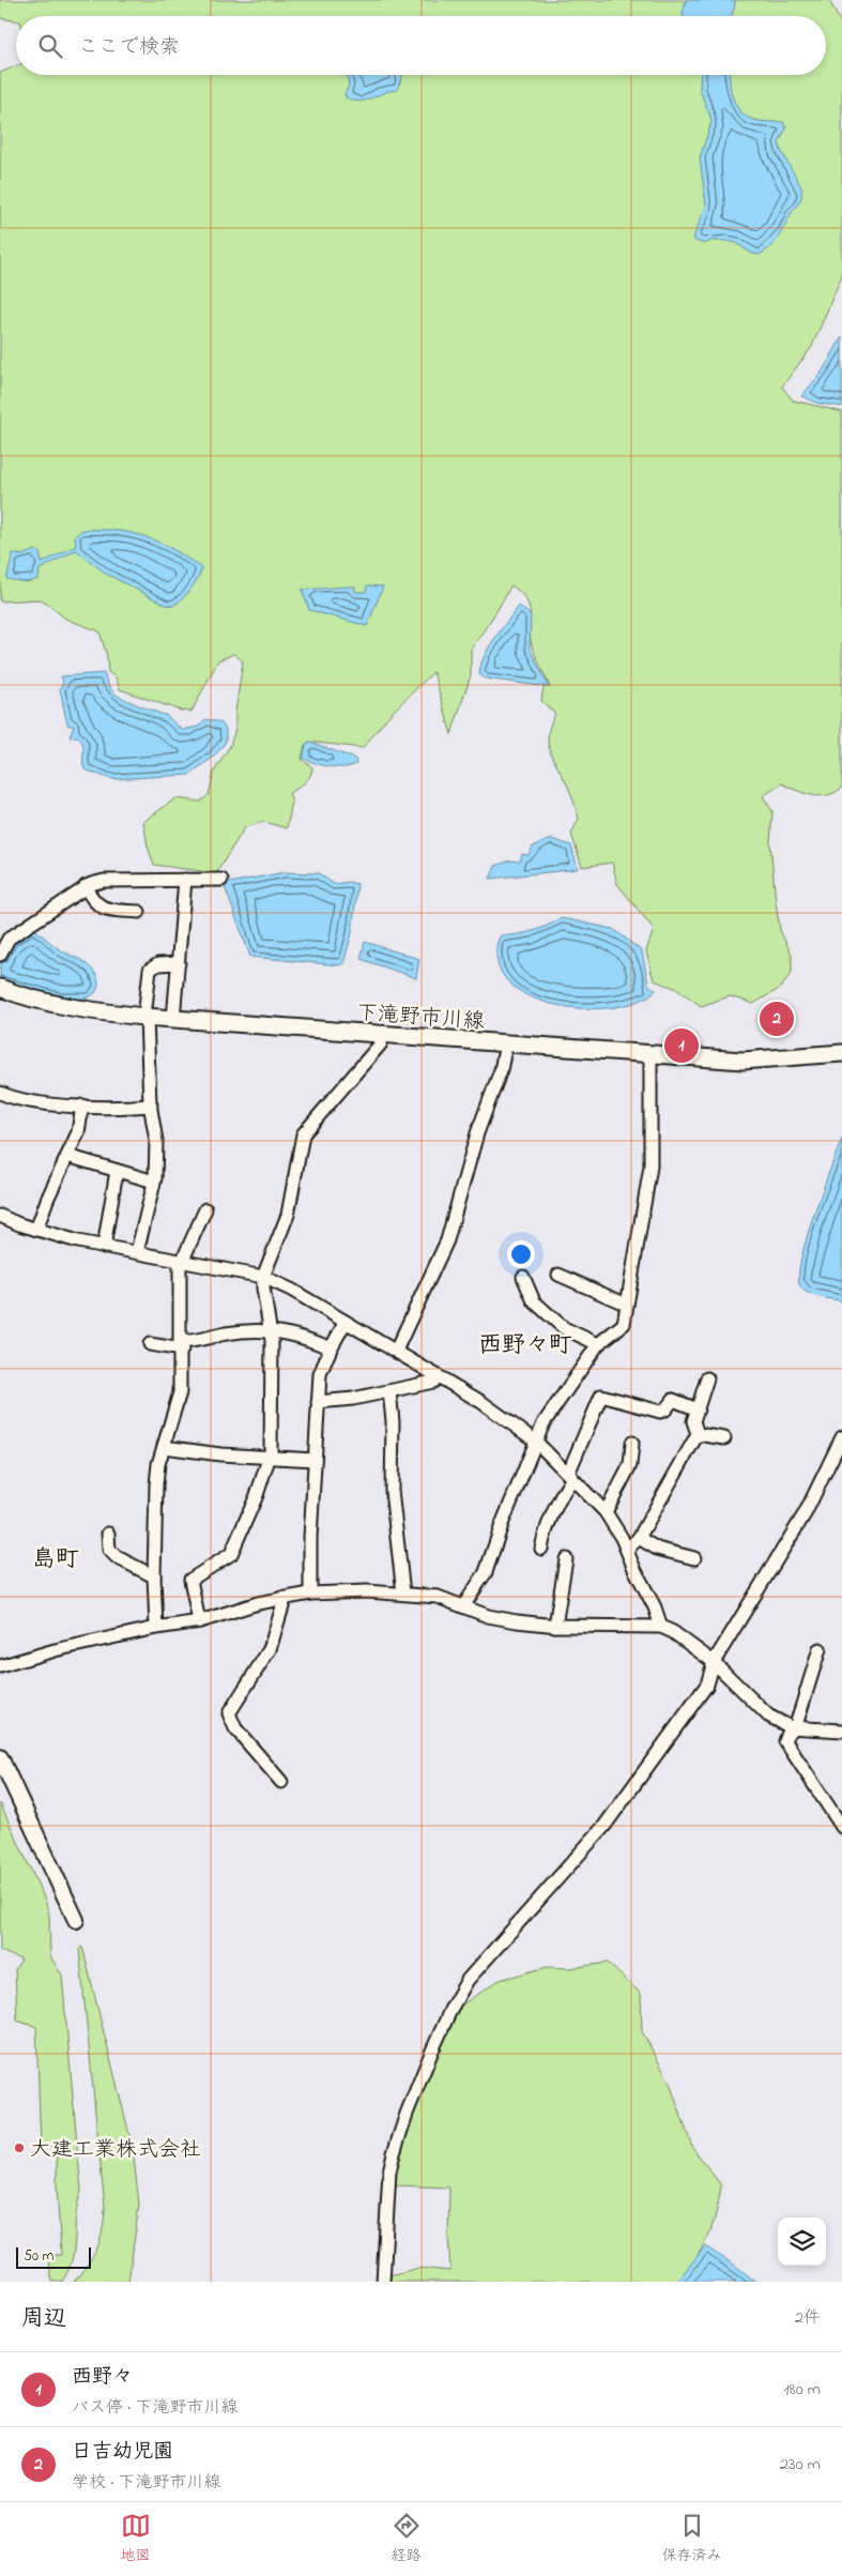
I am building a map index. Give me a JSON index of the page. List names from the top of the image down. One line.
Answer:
{"streets":{"main road":["下滝野市川線"]},"districts":["西野々町","島町"],"places":["大建工業株式会社"],"scale_bar":"50 m","page":{"search":"ここで検索","pins":["2","1"],"scale":"50 m","heading":["周辺","2件"],"list":[{"mark":"1","name":"西野々","note":"バス停 · 下滝野市川線","value":"180 m"},{"mark":"2","name":"日吉幼児園","note":"学校 · 下滝野市川線","value":"230 m"}],"nav":["地図","経路","保存済み"]}}
